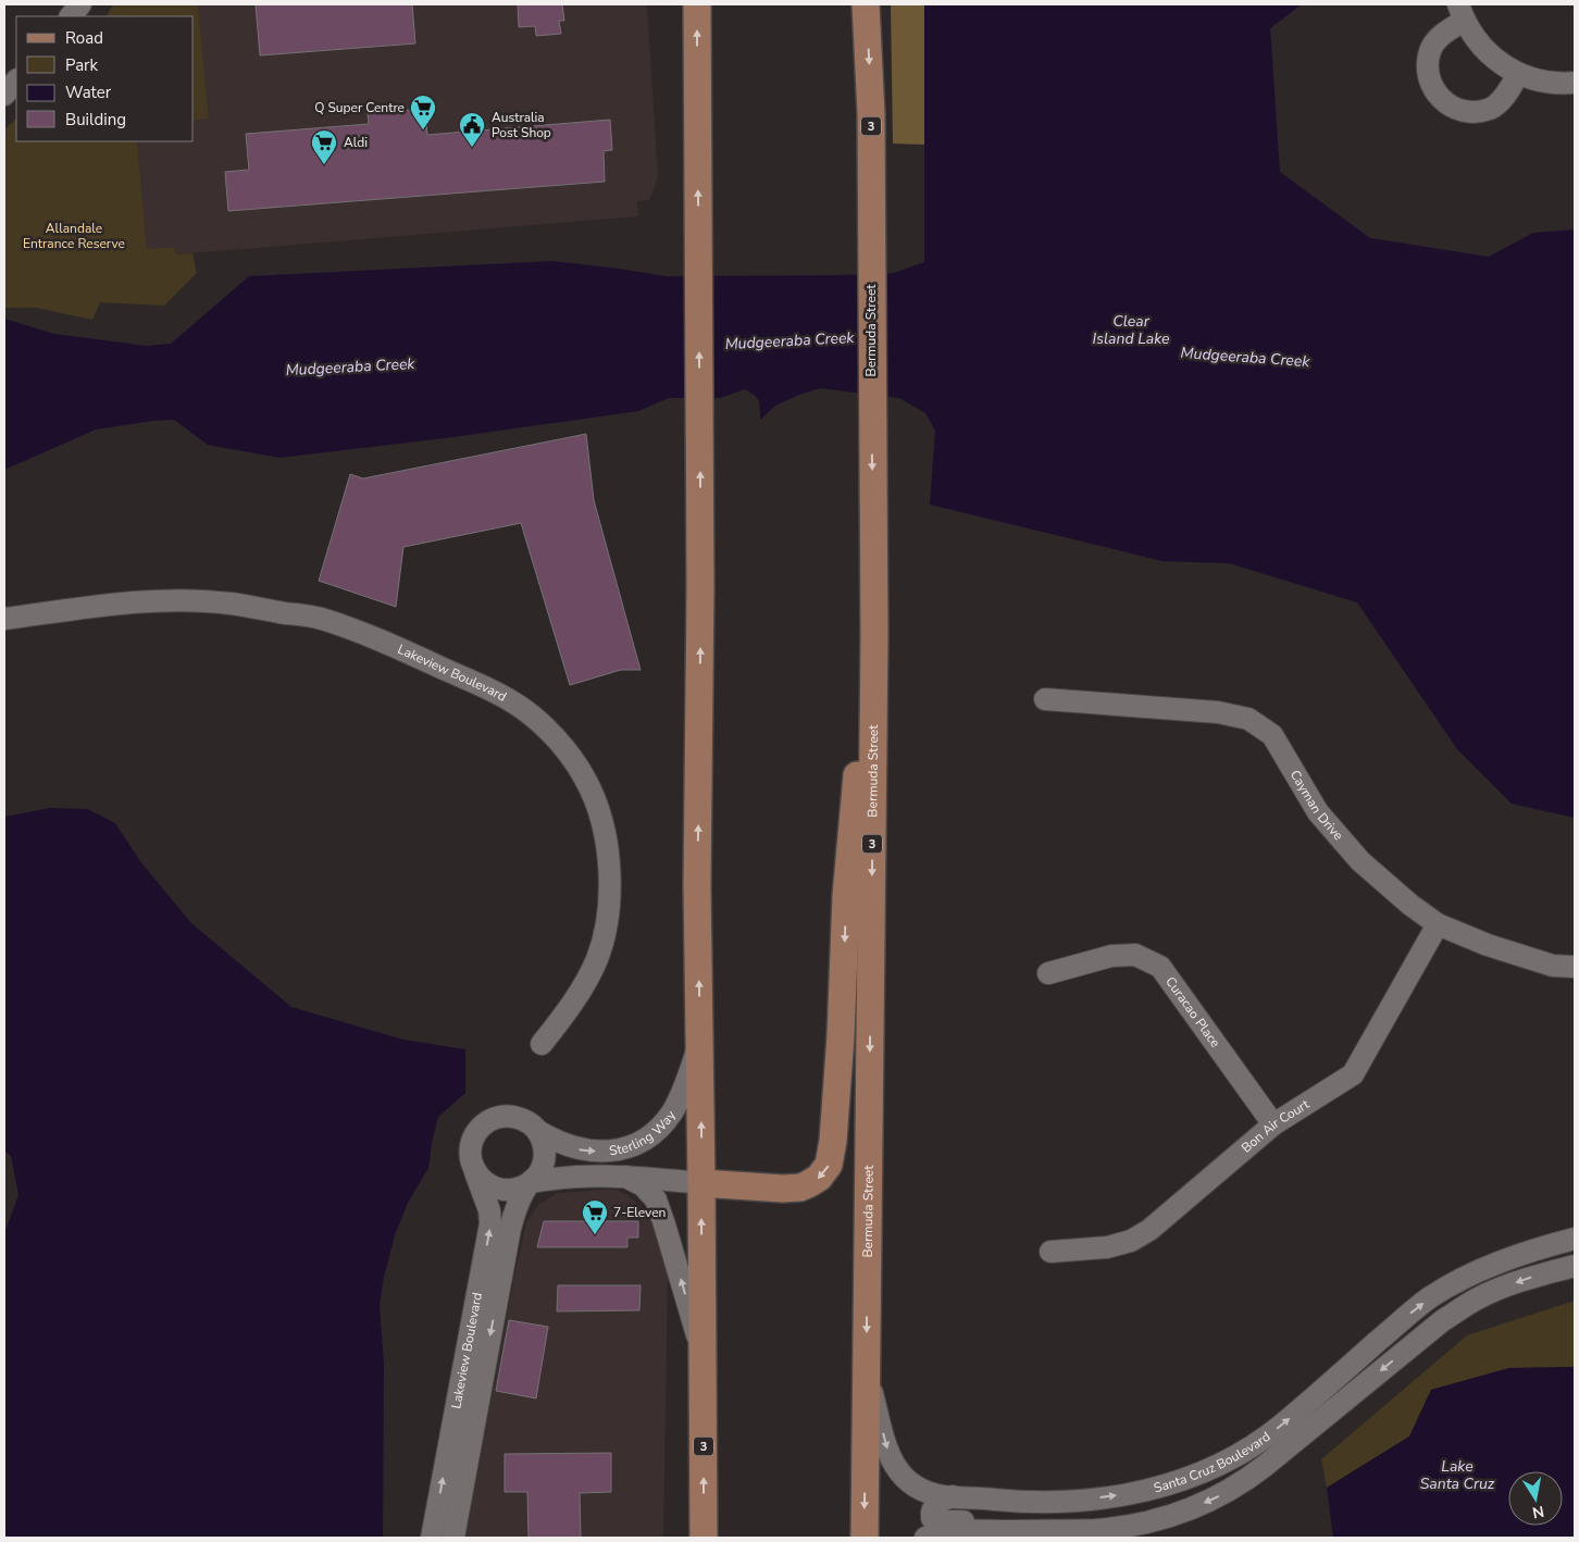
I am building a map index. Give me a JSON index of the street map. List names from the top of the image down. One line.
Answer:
{"streets":{"main road":["3","Bermuda Street"],"street":["Lakeview Boulevard","Cayman Drive","Curacao Place","Bon Air Court","Sterling Way","Santa Cruz Boulevard"]},"crossings":[["3","Sterling Way"],["Bermuda Street","Santa Cruz Boulevard"],["Lakeview Boulevard","Sterling Way"],["Cayman Drive","Bon Air Court"],["Curacao Place","Bon Air Court"]],"water":["Clear Island Lake","Mudgeeraba Creek","Lake Santa Cruz"],"parks":["Allandale Entrance Reserve"],"places":{"supermarket":["Q Super Centre","Aldi","7-Eleven"],"public building":["Australia Post Shop"]},"legend":["Road","Park","Water","Building"],"north":"bottom"}
